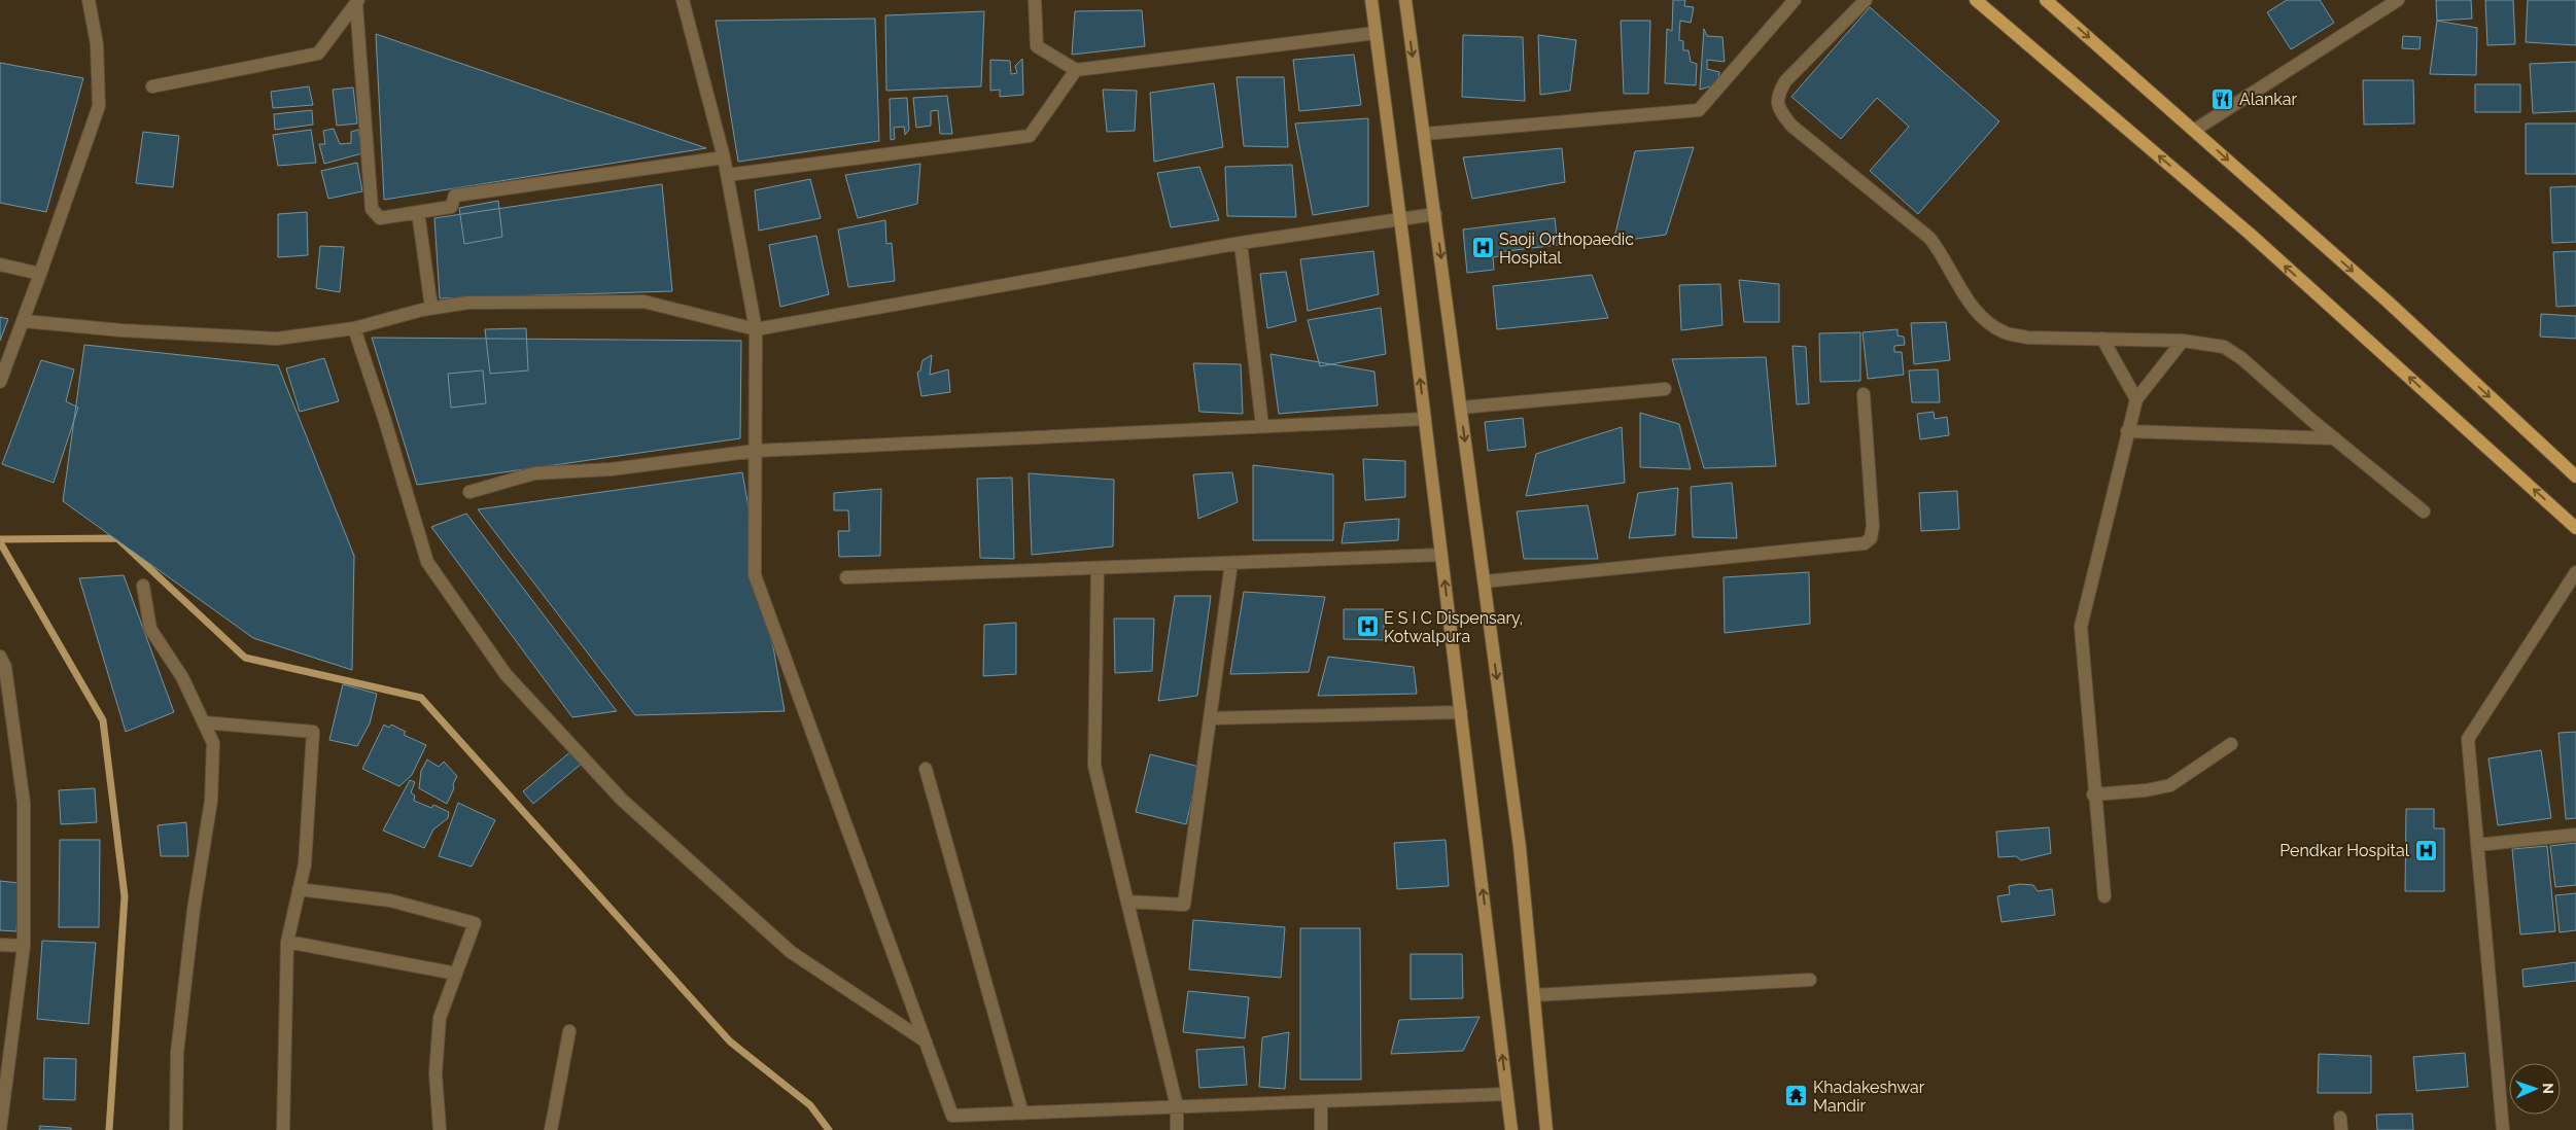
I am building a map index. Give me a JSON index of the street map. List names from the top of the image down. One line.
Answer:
{"places":{"restaurant":["Alankar"],"hospital":["Saoji Orthopaedic Hospital","E S I C Dispensary, Kotwalpura","Pendkar Hospital"],"temple":["Khadakeshwar Mandir"]},"north":"right"}
